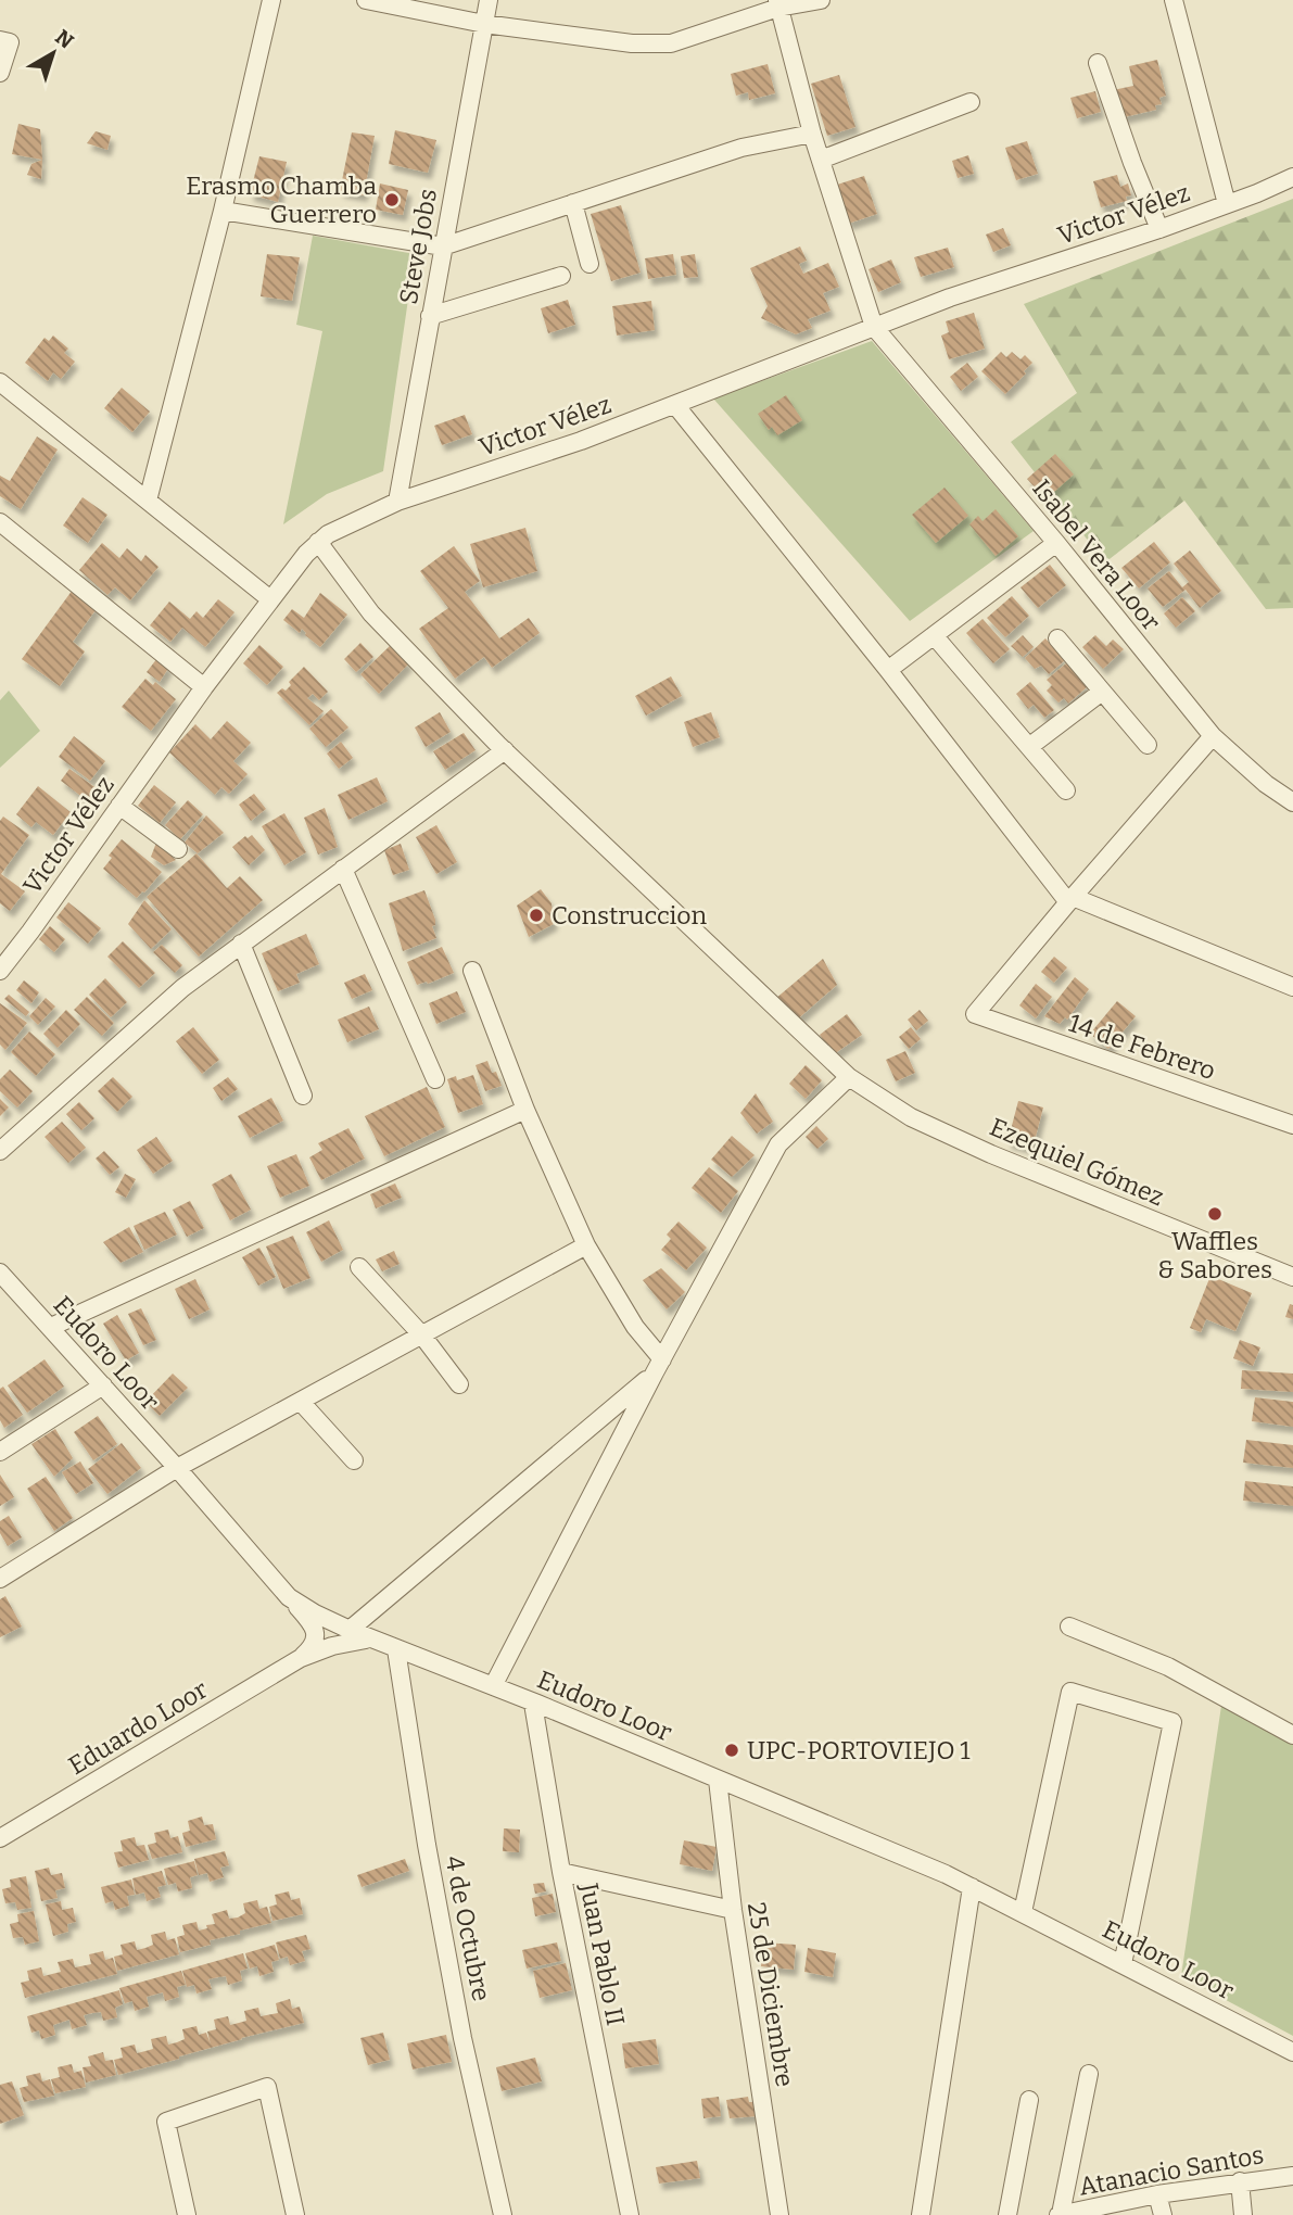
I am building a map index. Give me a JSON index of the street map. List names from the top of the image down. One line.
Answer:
{"streets":{"street":["Victor Vélez","Steve Jobs","Isabel Vera Loor","14 de Febrero","Ezequiel Gómez","Eudoro Loor","Eduardo Loor","4 de Octubre","Juan Pablo II","25 de Diciembre","Atanacio Santos"]},"crossings":[["Victor Vélez","Steve Jobs"],["Victor Vélez","Isabel Vera Loor"],["Victor Vélez","Ezequiel Gómez"],["Eudoro Loor","Eduardo Loor"],["Eudoro Loor","4 de Octubre"],["Eudoro Loor","Juan Pablo II"],["Eudoro Loor","25 de Diciembre"]],"places":["Erasmo Chamba Guerrero","Construccion","Waffles & Sabores","UPC-PORTOVIEJO 1"],"north":"top right"}
